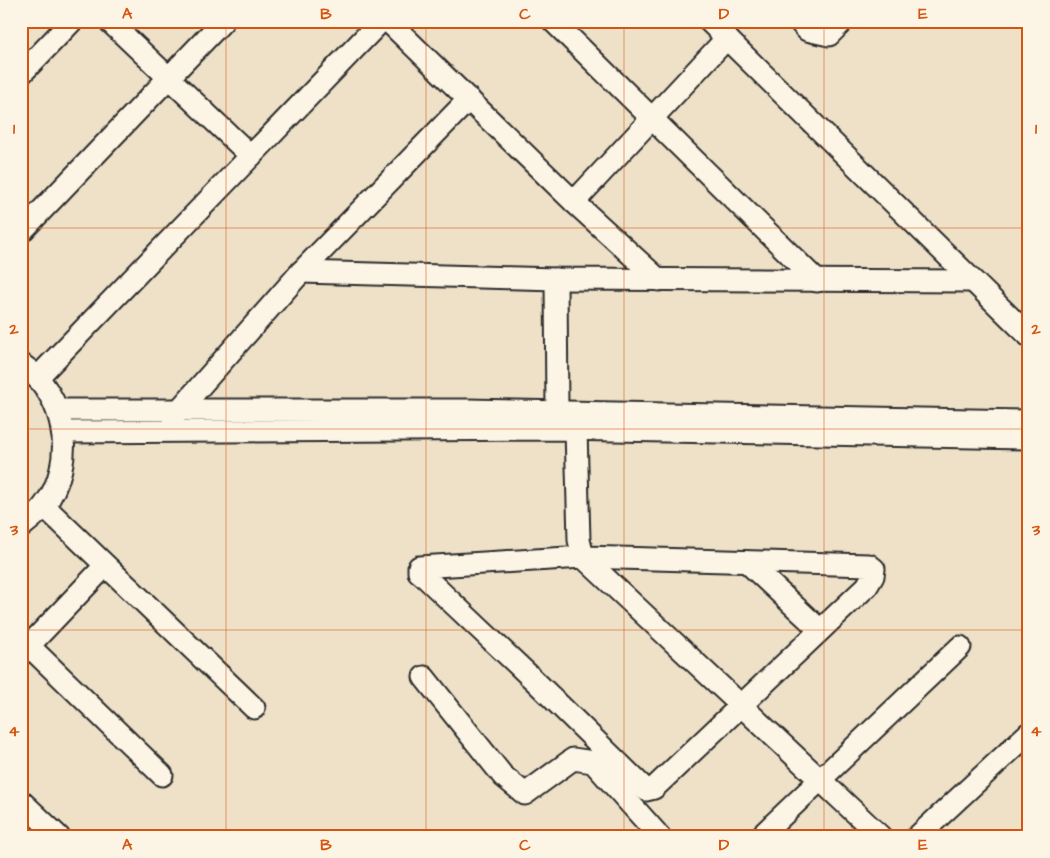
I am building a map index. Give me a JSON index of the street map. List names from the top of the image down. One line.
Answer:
{"grid":{"columns":["A","B","C","D","E"],"rows":["1","2","3","4"]}}
